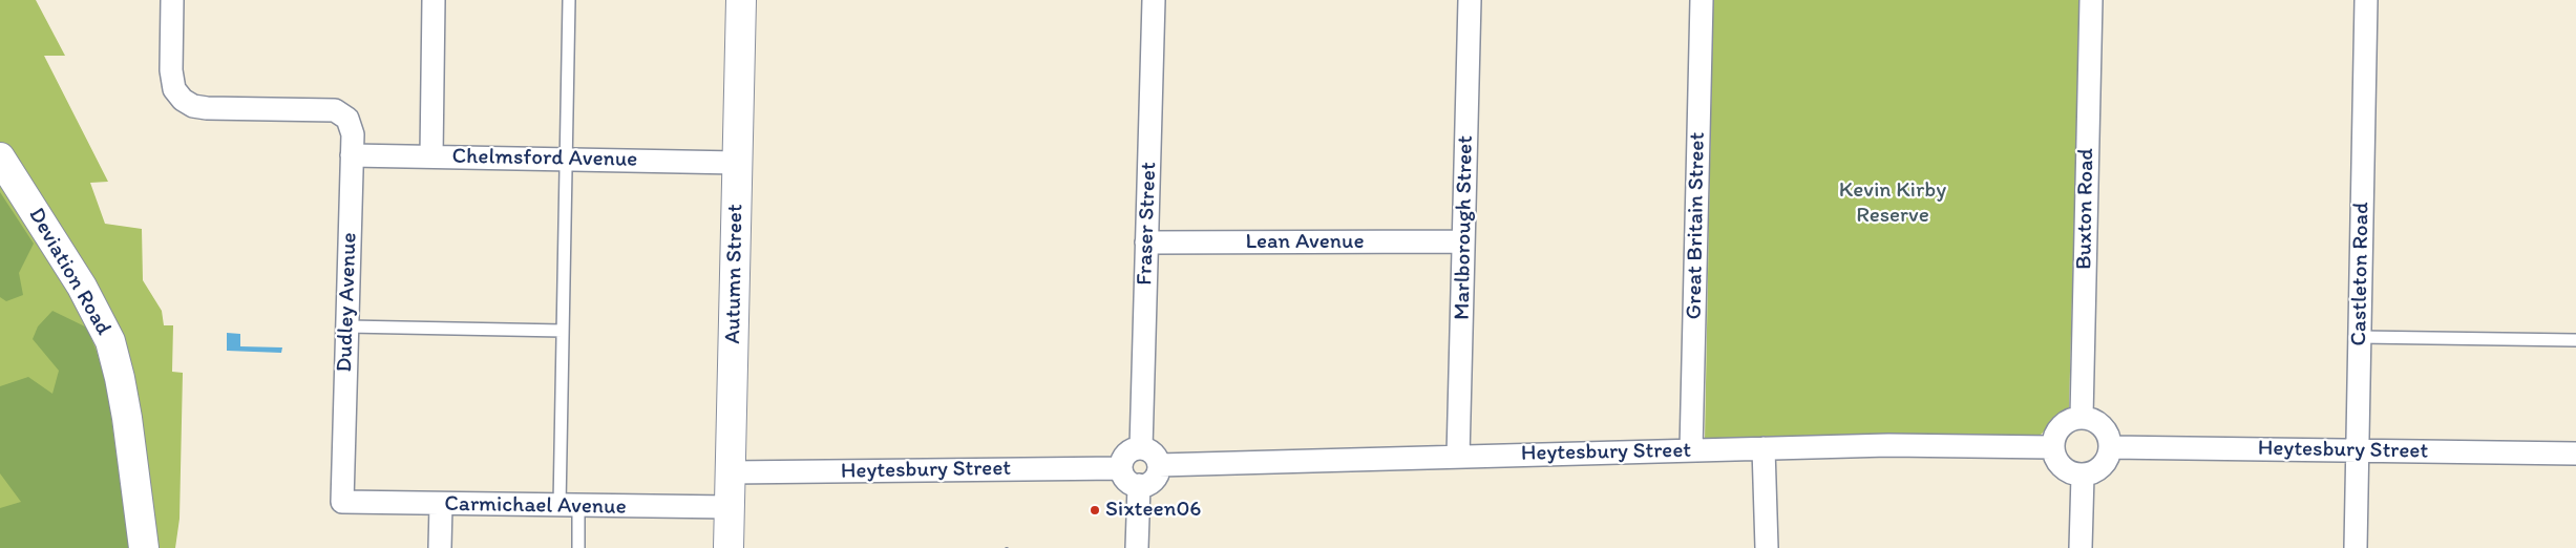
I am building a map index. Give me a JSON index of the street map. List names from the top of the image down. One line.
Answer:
{"streets":{"street":["Chelmsford Avenue","Buxton Road","Fraser Street","Great Britain Street","Marlborough Street","Lean Avenue","Deviation Road","Autumn Street","Castleton Road","Dudley Avenue","Heytesbury Street","Carmichael Avenue"]},"crossings":[["Chelmsford Avenue","Autumn Street"],["Chelmsford Avenue","Dudley Avenue"],["Buxton Road","Heytesbury Street"],["Fraser Street","Lean Avenue"],["Fraser Street","Heytesbury Street"],["Great Britain Street","Heytesbury Street"],["Marlborough Street","Lean Avenue"],["Marlborough Street","Heytesbury Street"],["Autumn Street","Heytesbury Street"],["Autumn Street","Carmichael Avenue"],["Castleton Road","Heytesbury Street"],["Dudley Avenue","Carmichael Avenue"]],"parks":["Kevin Kirby Reserve"],"places":["Sixteen06"]}
